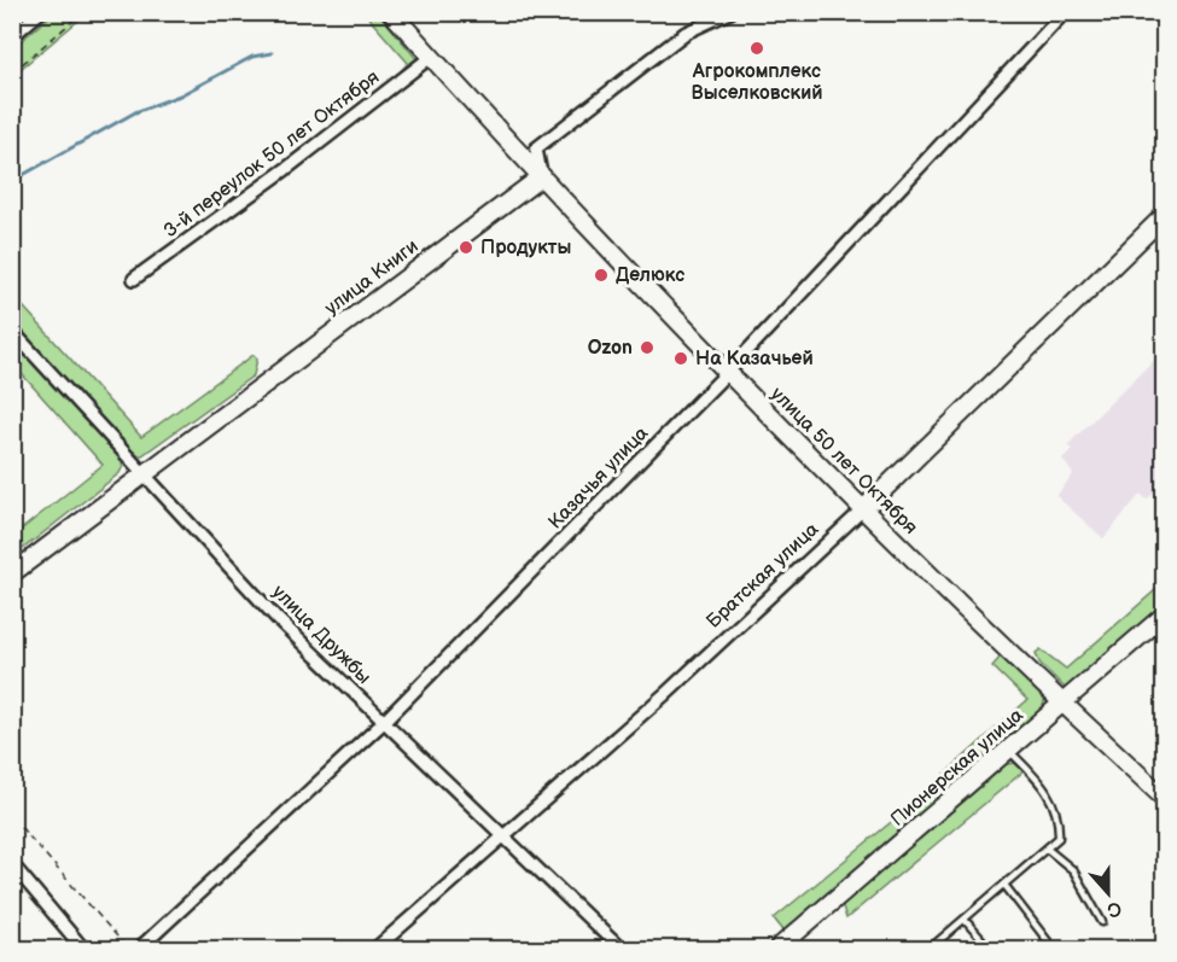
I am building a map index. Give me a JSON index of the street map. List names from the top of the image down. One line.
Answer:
{"streets":{"street":["3-й переулок 50 лет Октября","улица Книги","улица 50 лет Октября","Казачья улица","Братская улица","улица Дружбы","Пионерская улица"]},"crossings":[["3-й переулок 50 лет Октября","улица 50 лет Октября"],["улица Книги","улица 50 лет Октября"],["улица Книги","улица Дружбы"],["улица 50 лет Октября","Казачья улица"],["улица 50 лет Октября","Братская улица"],["улица 50 лет Октября","Пионерская улица"],["Казачья улица","улица Дружбы"],["Братская улица","улица Дружбы"]],"places":["Агрокомплекс Выселковский","Продукты","Делюкс","Ozon","На Казачьей"],"north":"bottom"}
